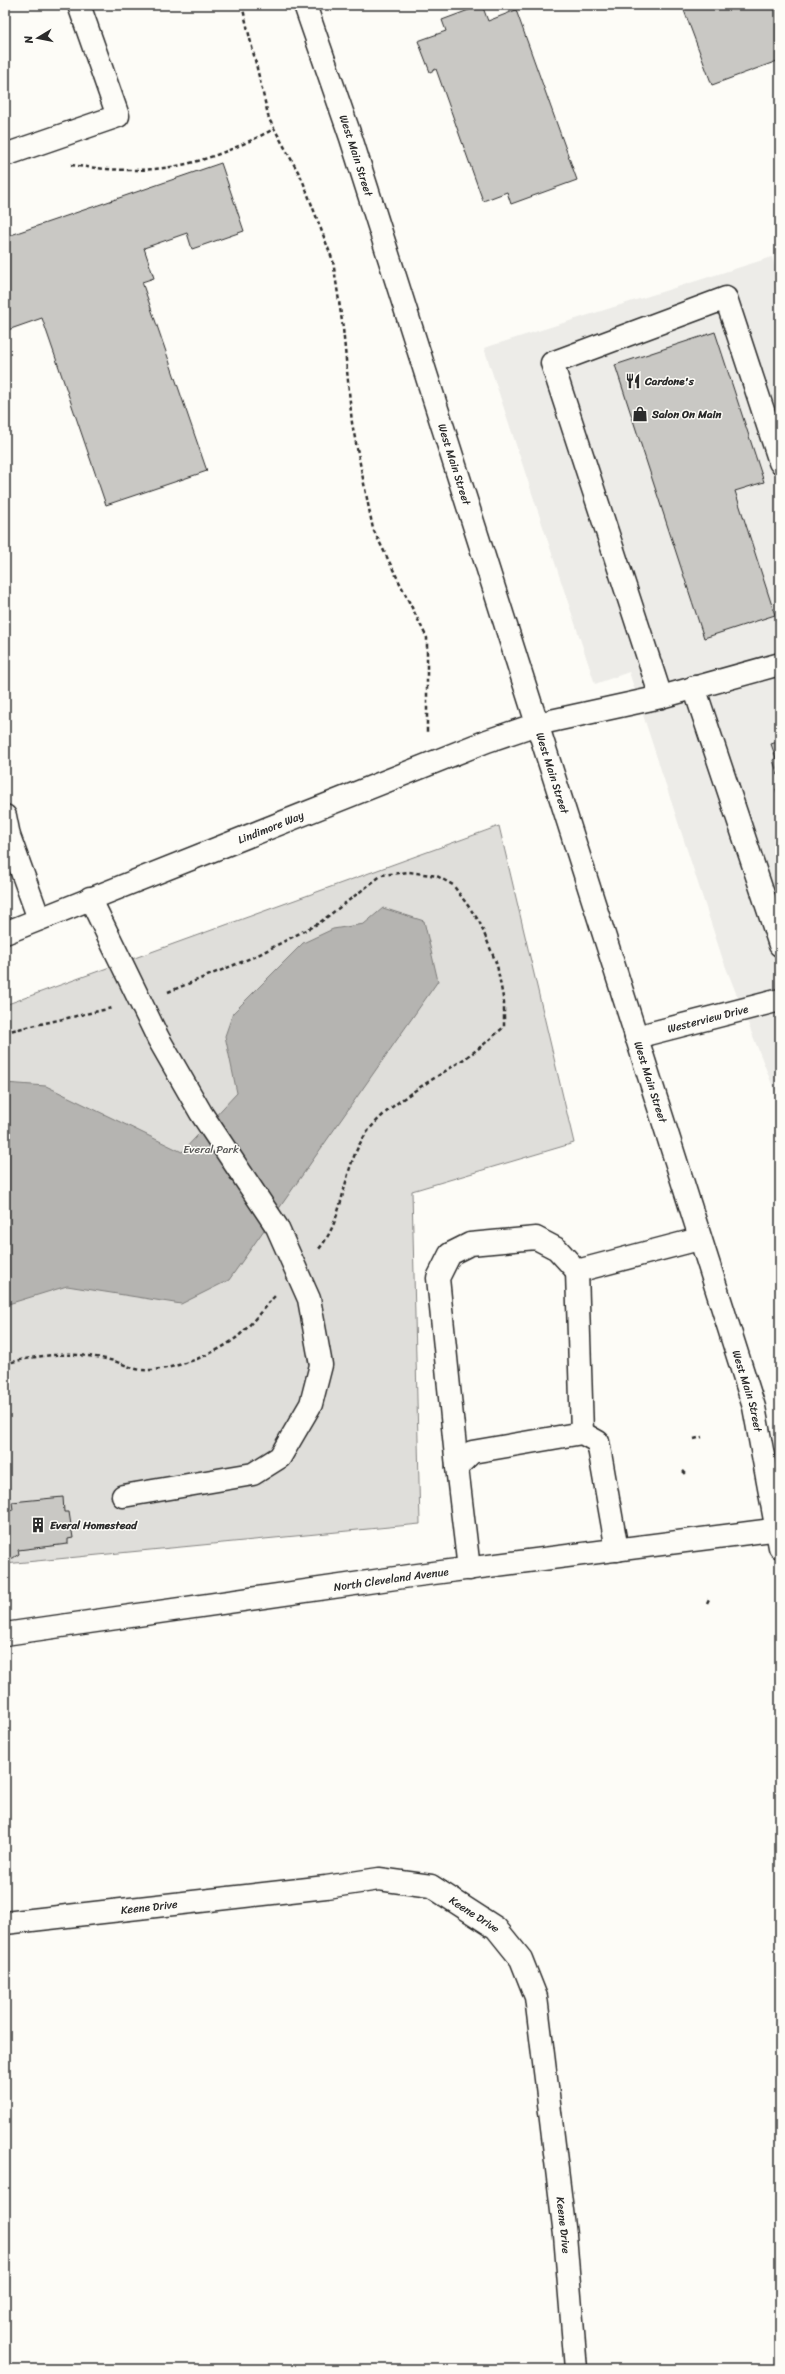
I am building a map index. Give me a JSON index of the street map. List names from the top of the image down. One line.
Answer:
{"streets":{"main road":["West Main Street","Lindimore Way","Westerview Drive","North Cleveland Avenue","Keene Drive"]},"crossings":[["West Main Street","Lindimore Way"],["West Main Street","Westerview Drive"],["West Main Street","North Cleveland Avenue"]],"parks":["Everal Park"],"places":{"restaurant":["Cardone's"],"shop":["Salon On Main"],"building":["Everal Homestead"]},"north":"left"}
